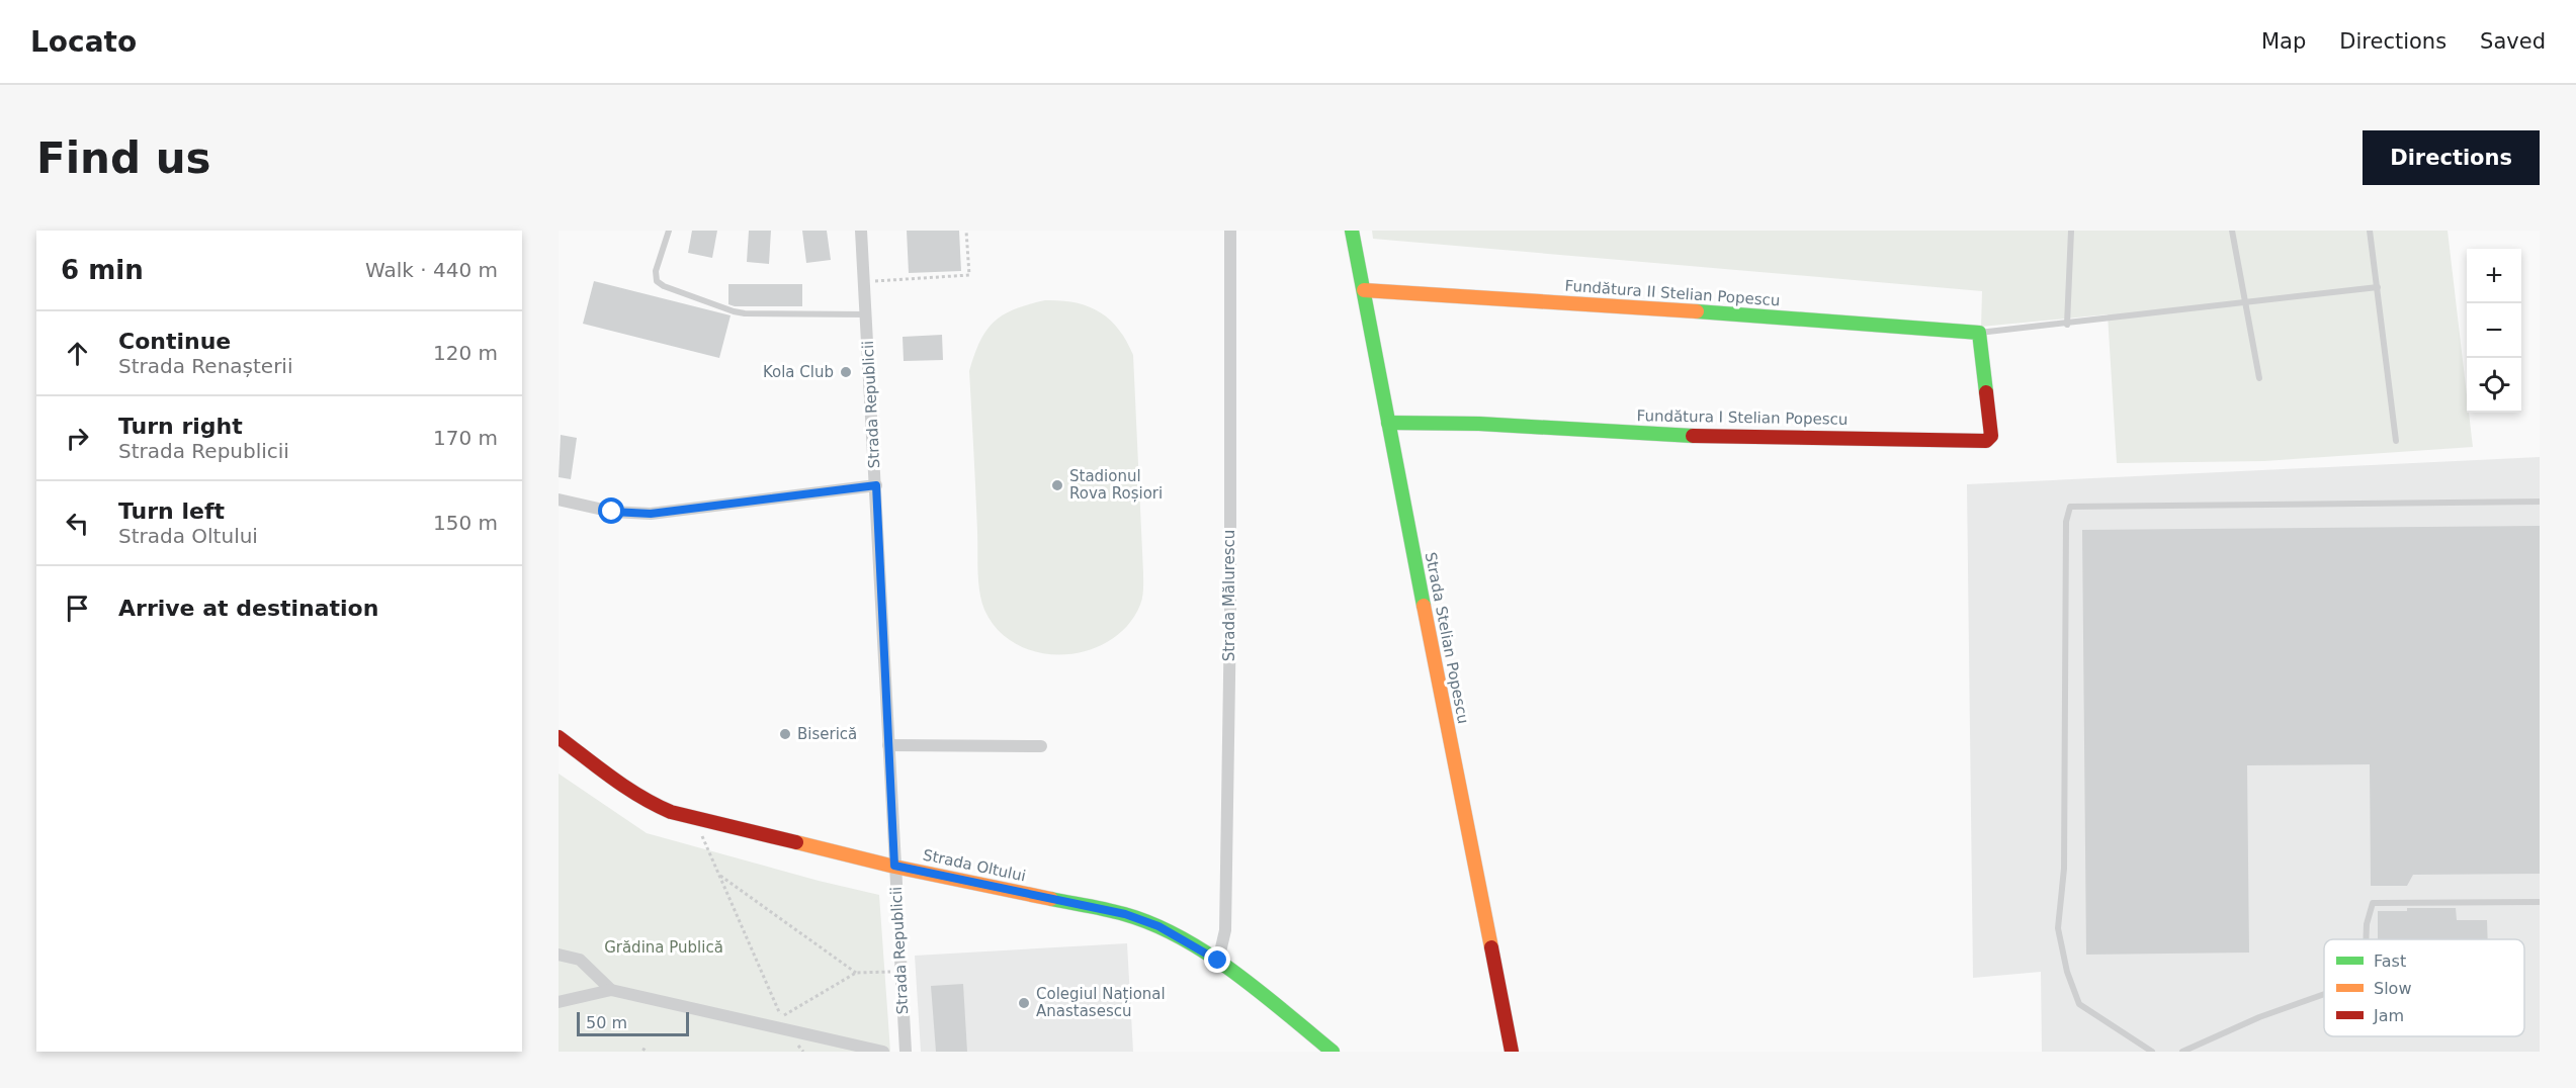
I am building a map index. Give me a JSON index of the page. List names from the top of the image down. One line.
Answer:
{"streets":{"street":["Fundătura II Stelian Popescu","Strada Republicii","Fundătura I Stelian Popescu","Strada Mălurescu","Strada Stelian Popescu","Strada Oltului"]},"crossings":[["Fundătura II Stelian Popescu","Fundătura I Stelian Popescu"],["Fundătura II Stelian Popescu","Strada Stelian Popescu"],["Strada Republicii","Strada Oltului"],["Fundătura I Stelian Popescu","Strada Stelian Popescu"],["Strada Mălurescu","Strada Oltului"]],"parks":["Grădina Publică"],"places":["Kola Club","Stadionul Rova Roșiori","Biserică","Colegiul Național Anastasescu"],"legend":["Fast","Slow","Jam"],"scale_bar":"50 m","page":{"header":"Locato","nav":["Map","Directions","Saved"],"buttons":"Directions","title":"Find us","heading":["6 min","Walk · 440 m"],"map_buttons":["+","−"],"list":[["Continue","Strada Renașterii","120 m"],["Turn right","Strada Republicii","170 m"],["Turn left","Strada Oltului","150 m"],"Arrive at destination"],"scale":"50 m"}}
